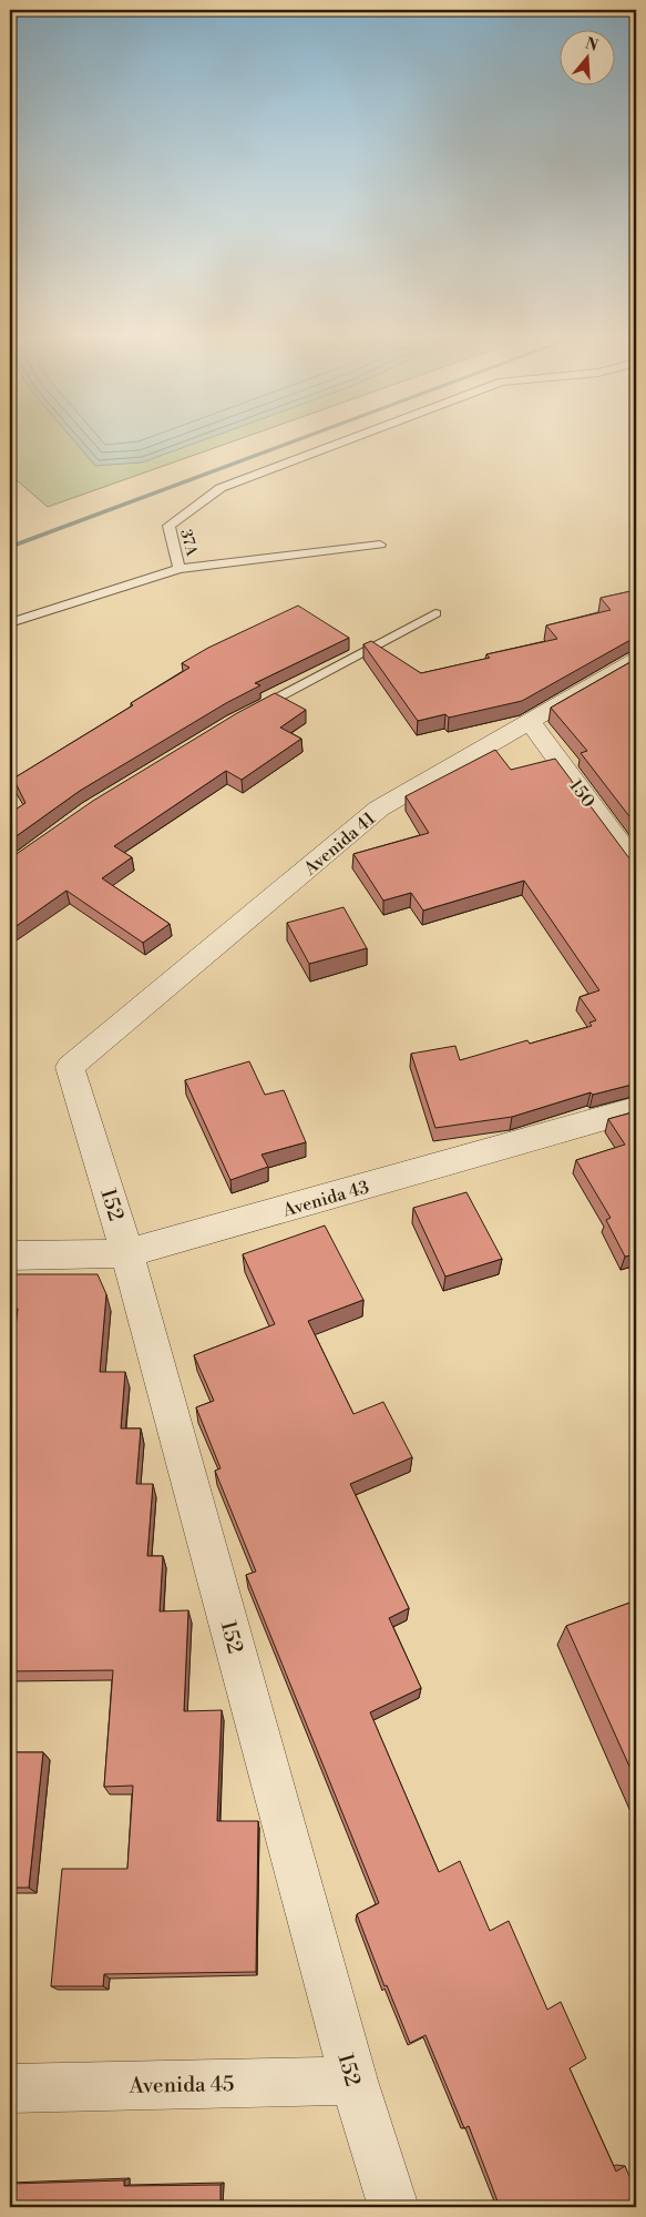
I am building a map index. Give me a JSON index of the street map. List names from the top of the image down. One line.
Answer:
{"streets":{"street":["150","Avenida 41","Avenida 43","152","Avenida 45"],"lane":["37A"]},"crossings":[["150","Avenida 41"],["Avenida 41","152"],["Avenida 43","152"],["152","Avenida 45"]],"north":"top"}
